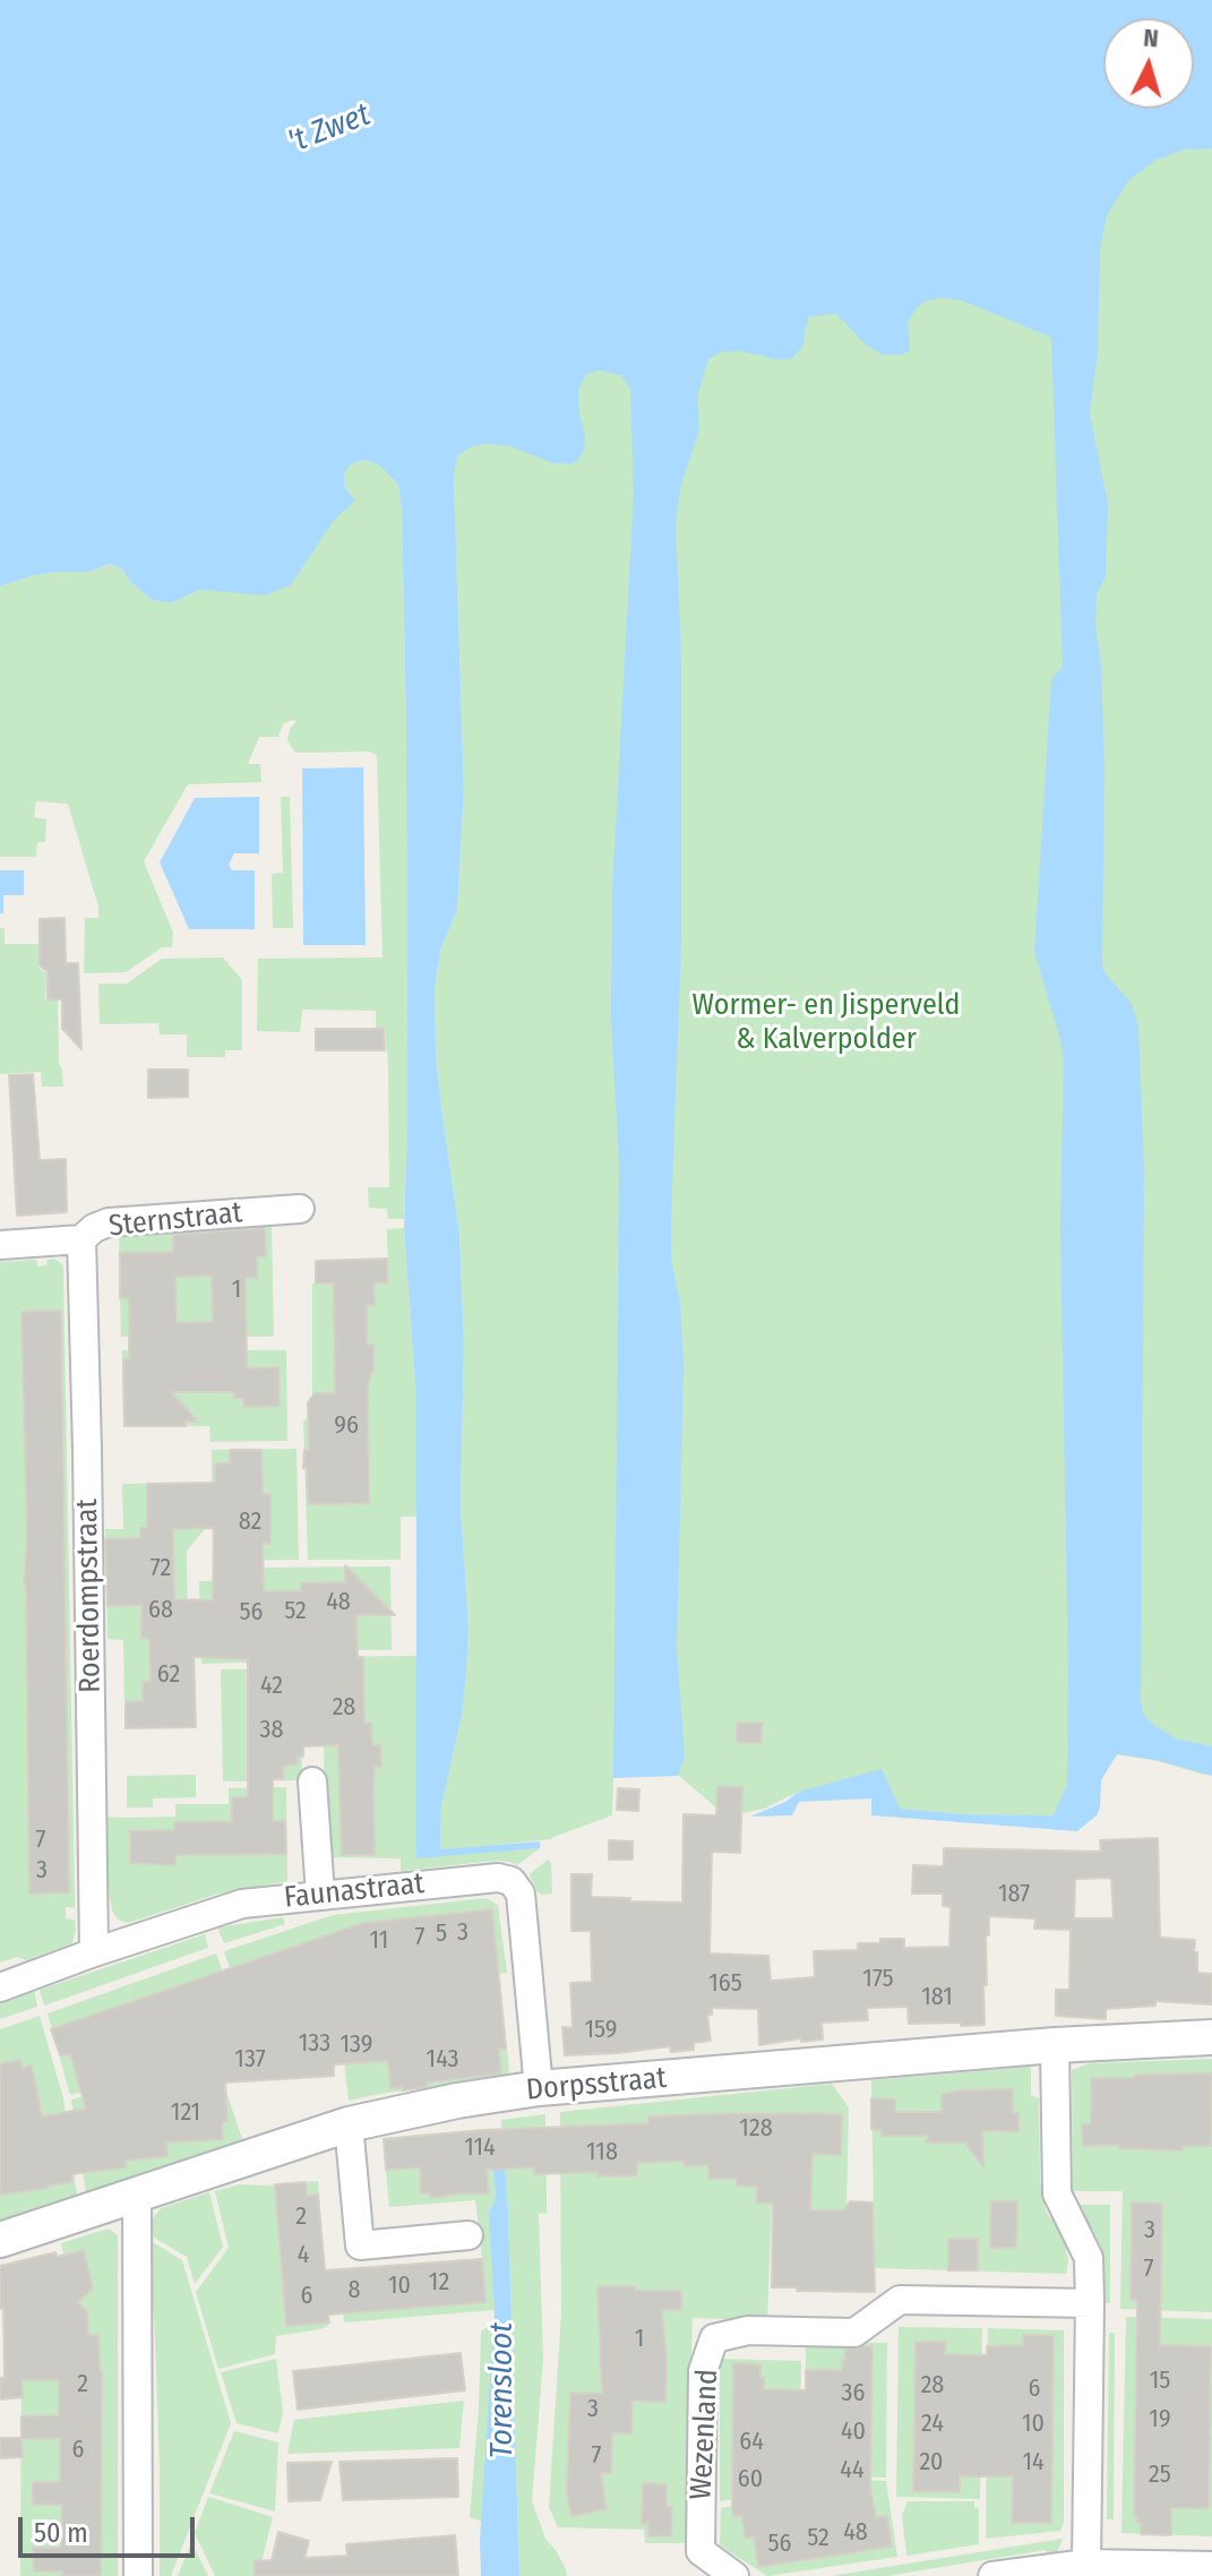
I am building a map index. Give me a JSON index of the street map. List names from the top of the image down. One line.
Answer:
{"streets":{"street":["Sternstraat","Roerdompstraat","Faunastraat","Dorpsstraat","Wezenland"]},"crossings":[["Sternstraat","Roerdompstraat"],["Roerdompstraat","Faunastraat"],["Faunastraat","Dorpsstraat"]],"water":["'t Zwet","Torensloot"],"parks":["Wormer- en Jisperveld & Kalverpolder"],"house_numbers":["1","96","82","72","48","68","52","56","62","42","28","38","7","3","187","3","5","7","11","175","165","181","159","133","139","137","143","121","128","114","118","2","3","4","7","12","10","8","6","1","15","2","28","6","36","3","19","24","10","40","64","6","7","20","14","44","25","60","48","52","56"],"scale_bar":"50 m","north":"top"}
